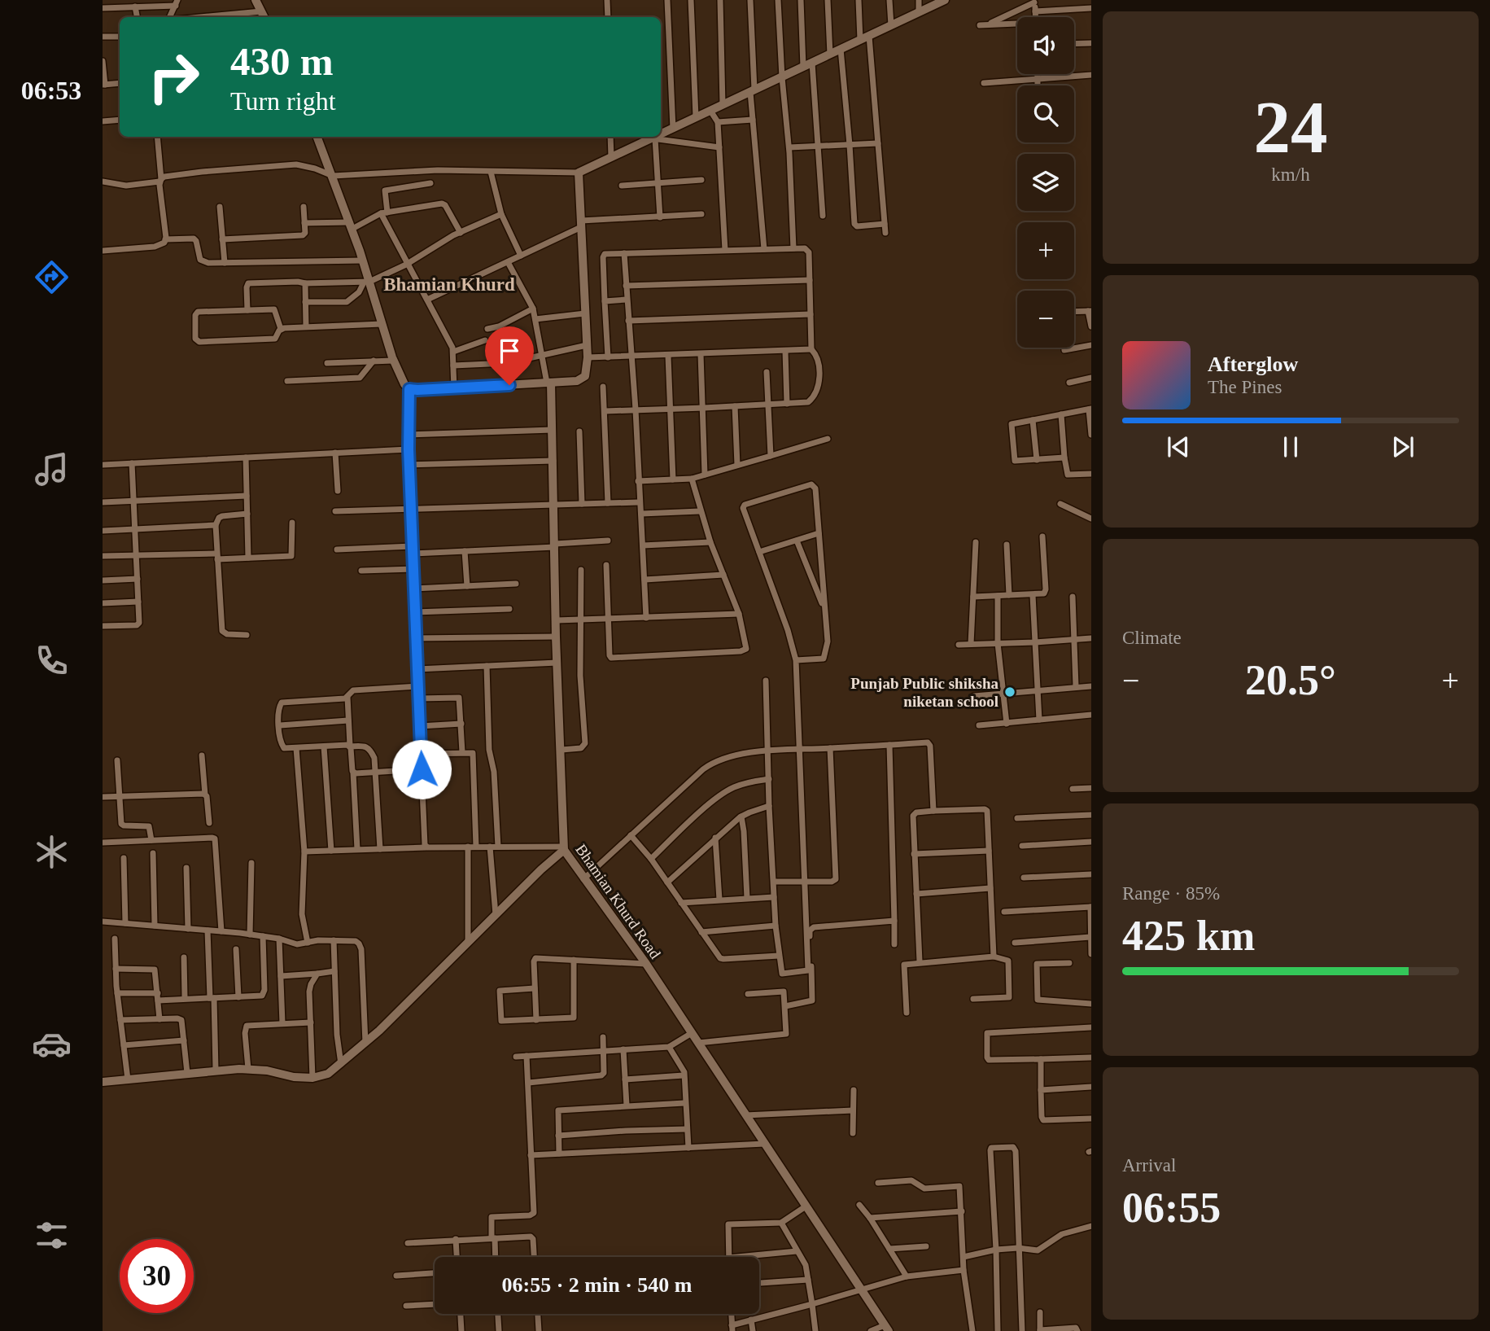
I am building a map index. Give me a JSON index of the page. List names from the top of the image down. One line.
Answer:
{"streets":{"street":["Bhamian Khurd Road"]},"districts":["Bhamian Khurd"],"places":["Punjab Public shiksha niketan school"],"page":{"tabs":"06:53","tile":[["24","km/h"],"Climate",["Range · 85%","425 km"],["Arrival","06:55"]],"map_buttons":["+","−"],"turn":["430 m","Turn right"],"song":["Afterglow","The Pines"],"heat":["−","20.5°","+"],"limit":"30","trip":"06:55 · 2 min · 540 m"}}
